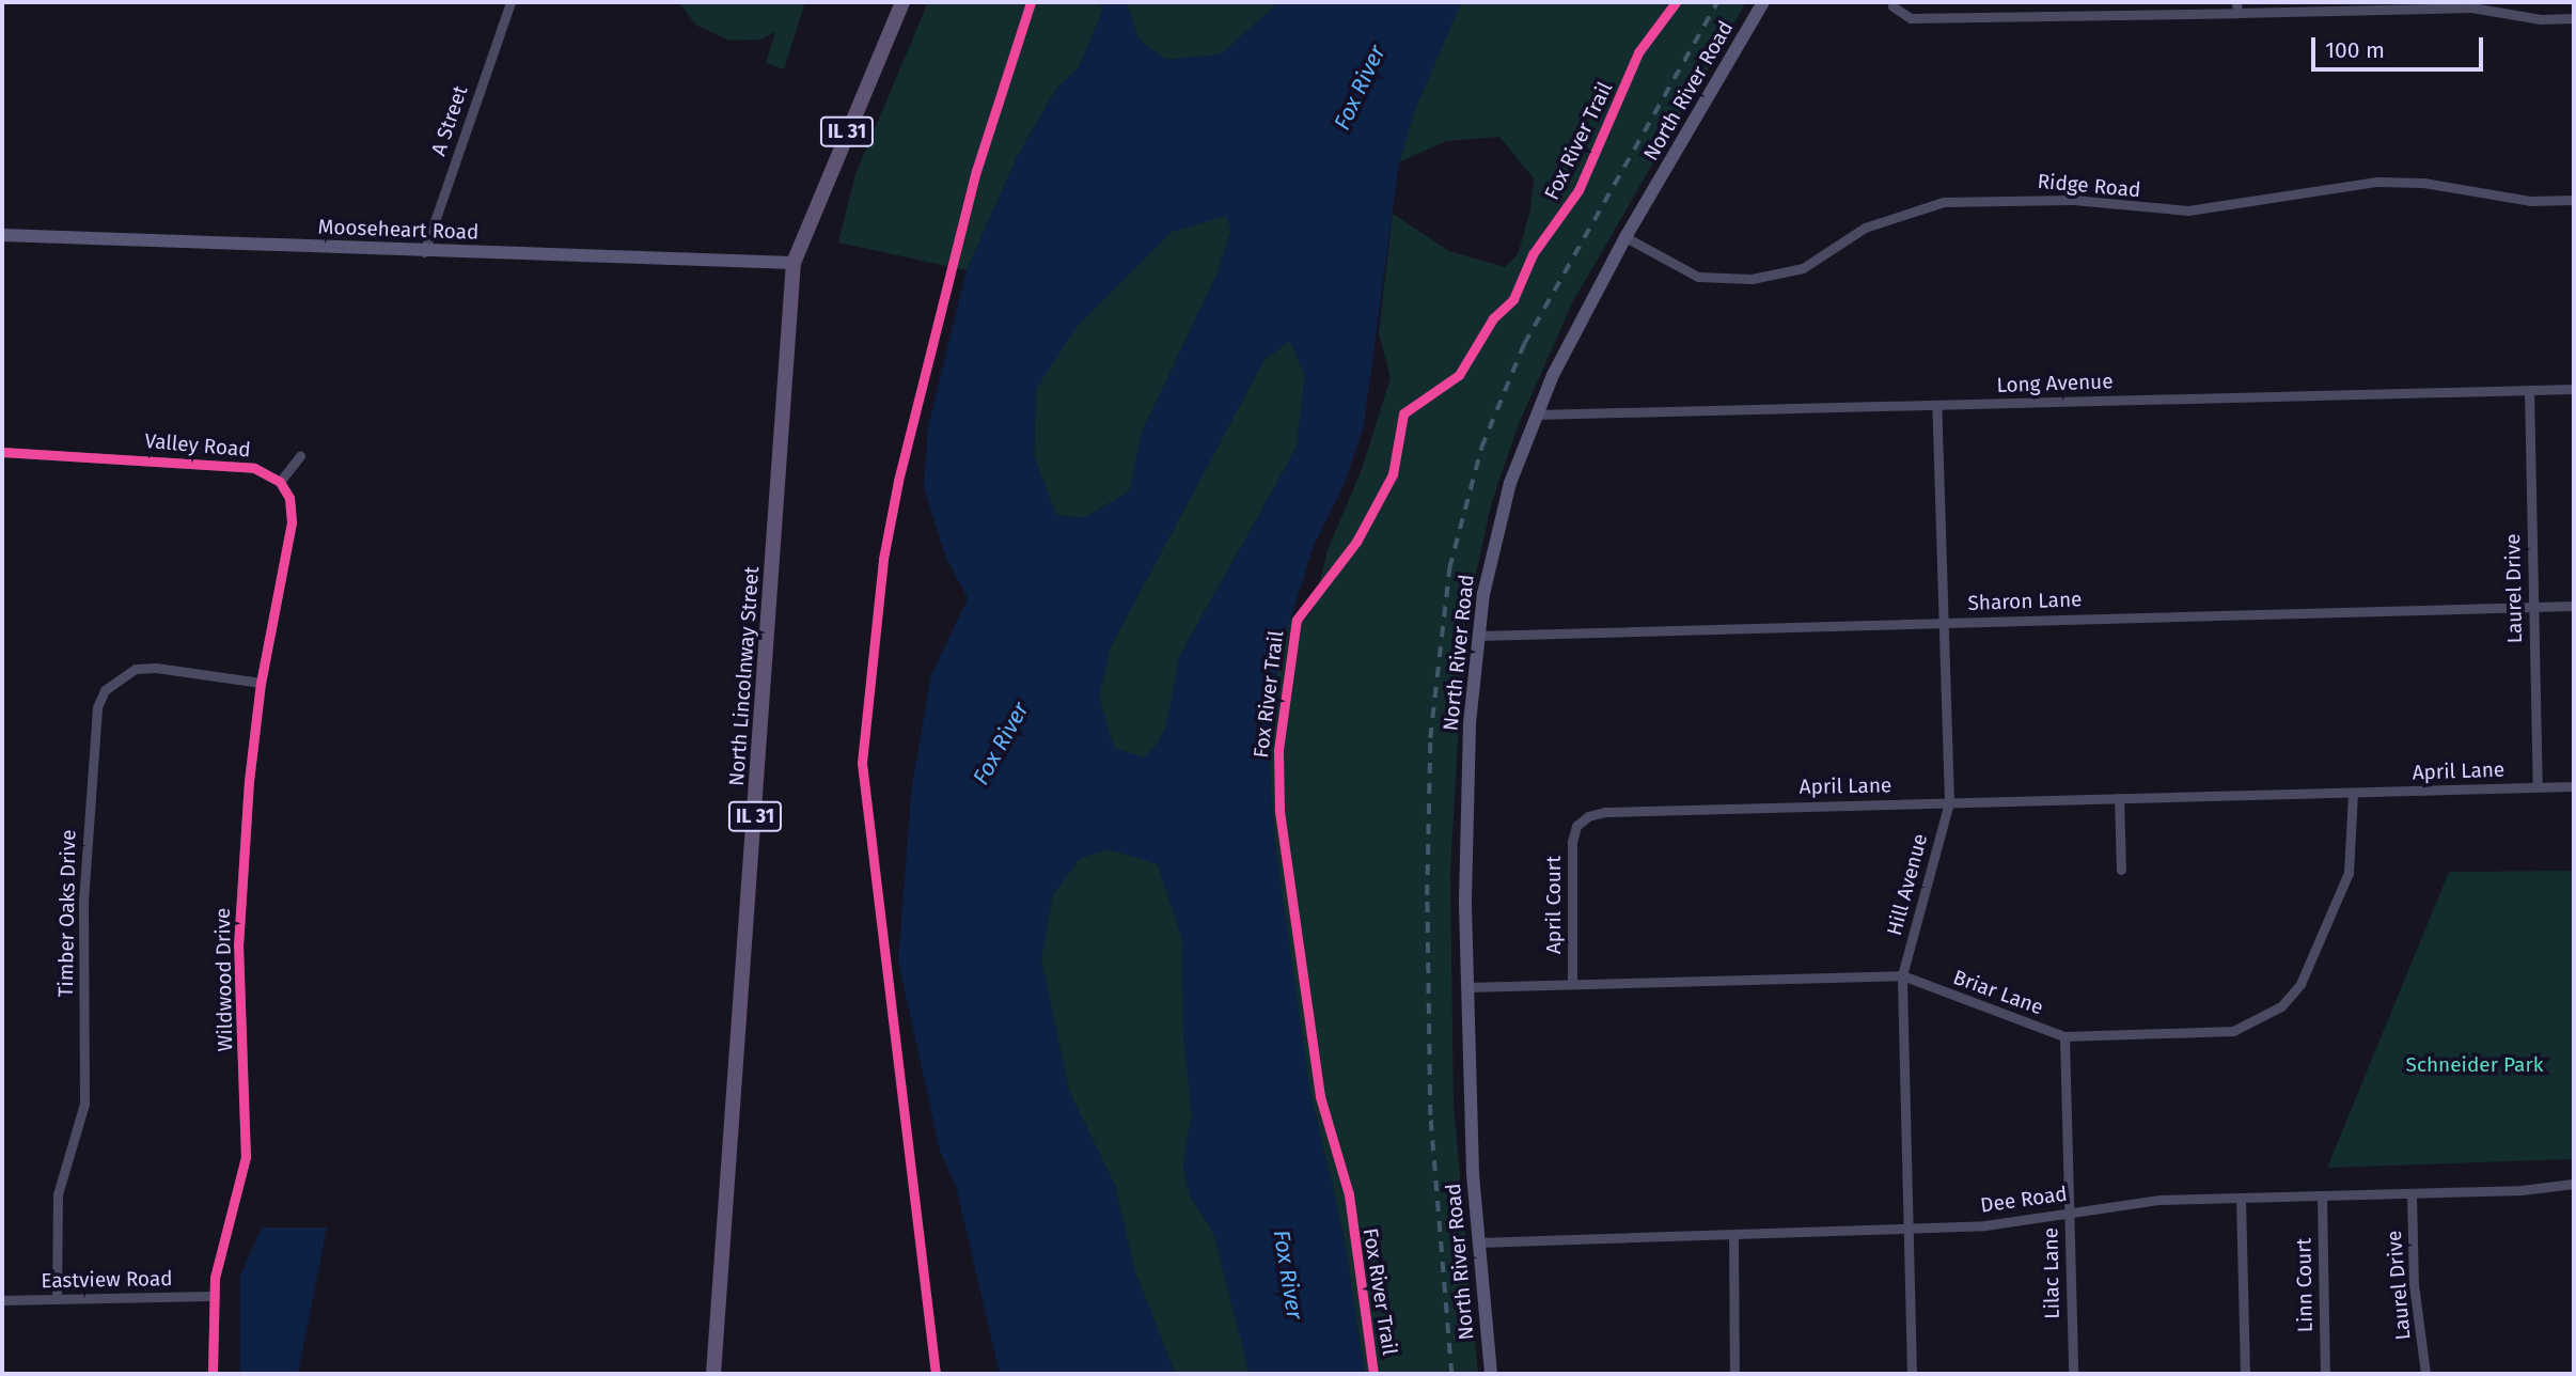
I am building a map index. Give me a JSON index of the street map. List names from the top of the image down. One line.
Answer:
{"streets":{"main road":["North River Road","IL 31","Mooseheart Road","North Lincolnway Street"],"street":["A Street","Ridge Road","Long Avenue","Valley Road","Laurel Drive","Sharon Lane","April Lane","Hill Avenue","April Court","Timber Oaks Drive","Wildwood Drive","Briar Lane","Dee Road","Lilac Lane","Eastview Road","Linn Court"],"cycle path":["Fox River Trail"]},"crossings":[["North River Road","Ridge Road"],["North River Road","Long Avenue"],["North River Road","Sharon Lane"],["North River Road","Briar Lane"],["North River Road","Dee Road"],["A Street","Mooseheart Road"],["Mooseheart Road","North Lincolnway Street"],["Long Avenue","Laurel Drive"],["Long Avenue","Hill Avenue"],["Valley Road","Wildwood Drive"],["Laurel Drive","Sharon Lane"],["Laurel Drive","April Lane"],["Laurel Drive","Dee Road"],["Sharon Lane","Hill Avenue"],["April Lane","Hill Avenue"],["April Lane","April Court"],["April Lane","Briar Lane"],["Hill Avenue","Briar Lane"],["Hill Avenue","Dee Road"],["April Court","Briar Lane"],["Timber Oaks Drive","Wildwood Drive"],["Timber Oaks Drive","Eastview Road"],["Wildwood Drive","Eastview Road"],["Briar Lane","Lilac Lane"],["Dee Road","Lilac Lane"],["Dee Road","Linn Court"]],"water":["Fox River"],"parks":["Schneider Park"],"scale_bar":"100 m"}
